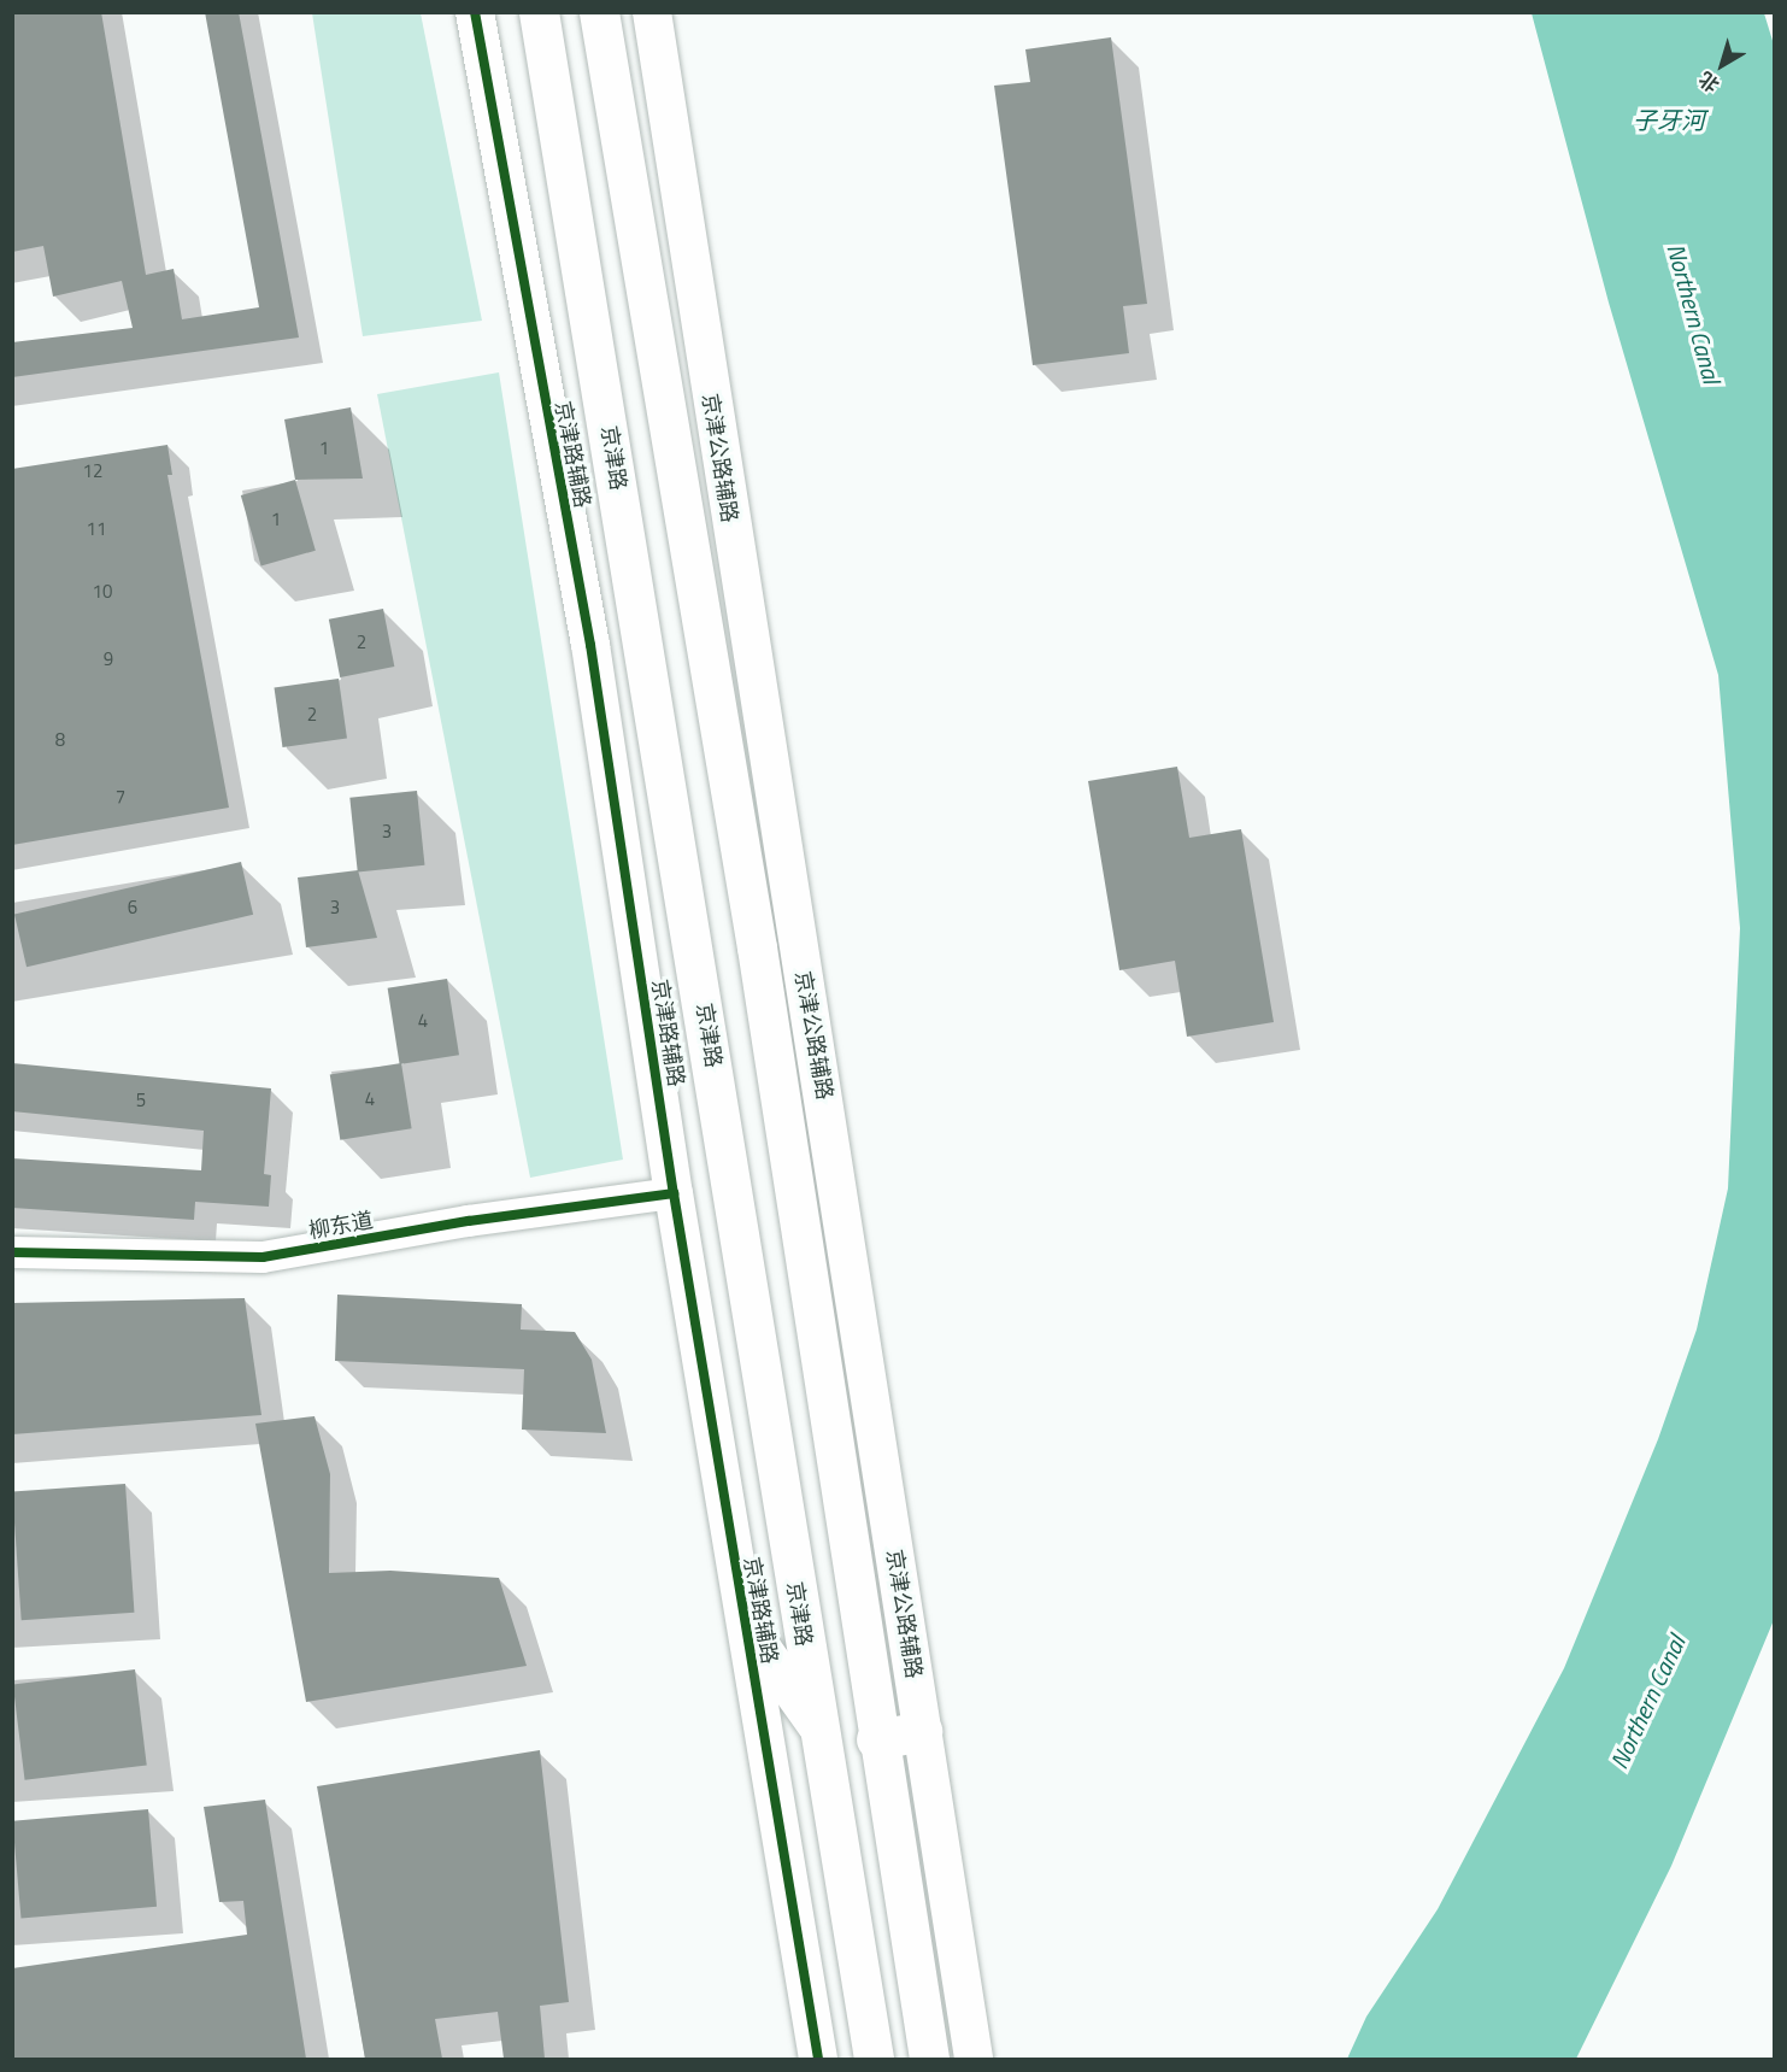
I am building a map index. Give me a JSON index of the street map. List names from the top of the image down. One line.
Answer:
{"streets":{"main road":["京津路"],"street":["京津路辅路","京津公路辅路","柳东道"]},"crossings":[["京津路辅路","柳东道"]],"water":["子牙河","Northern Canal"],"house_numbers":["1","12","1","11","10","2","9","2","8","7","3","6","3","4","4","5"],"north":"bottom left"}
